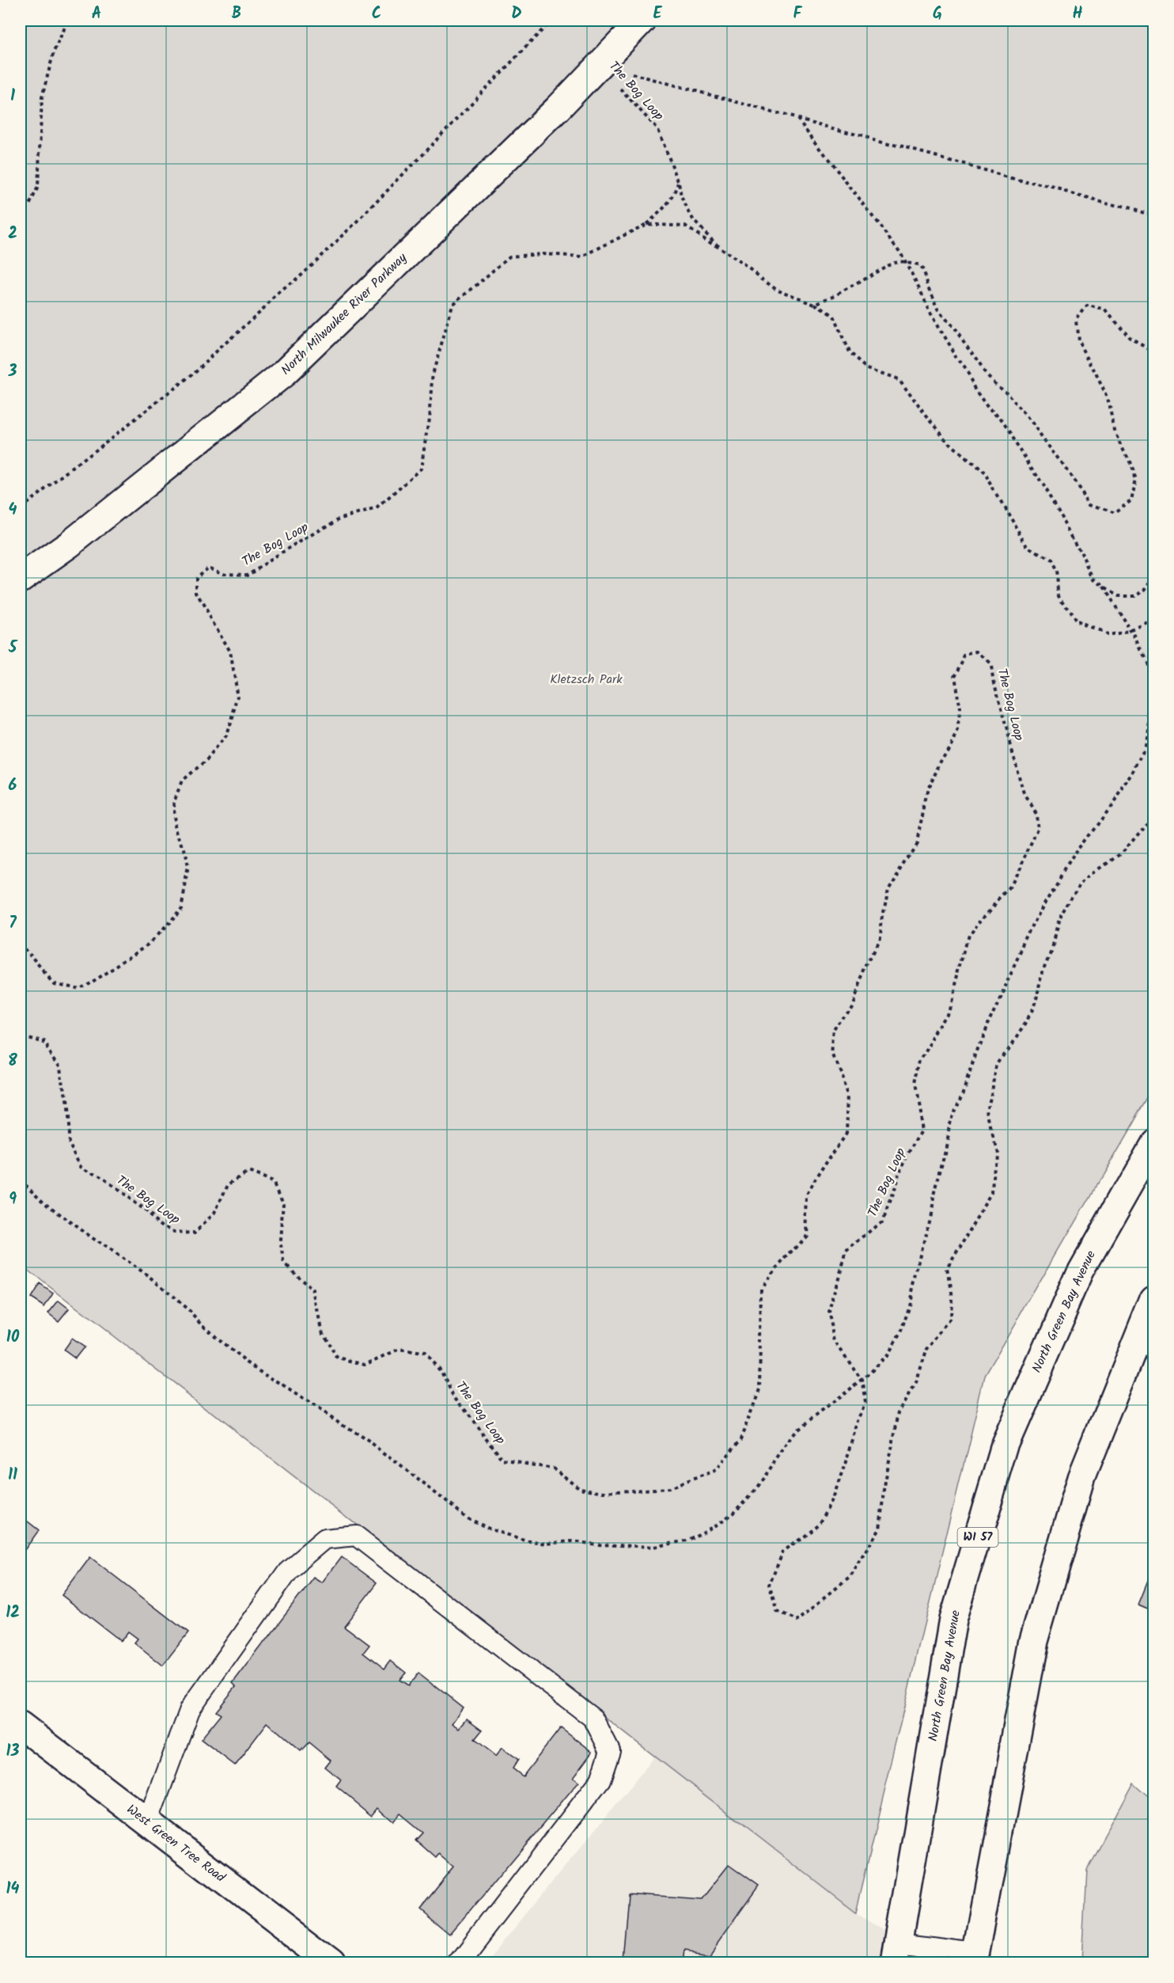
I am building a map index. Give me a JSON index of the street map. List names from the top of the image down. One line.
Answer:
{"streets":{"main road":["North Milwaukee River Parkway","North Green Bay Avenue","WI 57","West Green Tree Road"],"path":["The Bog Loop"]},"crossings":[["The Bog Loop","North Milwaukee River Parkway"]],"parks":["Kletzsch Park"],"grid":{"columns":["A","B","C","D","E","F","G","H"],"rows":["1","2","3","4","5","6","7","8","9","10","11","12","13","14"]}}
